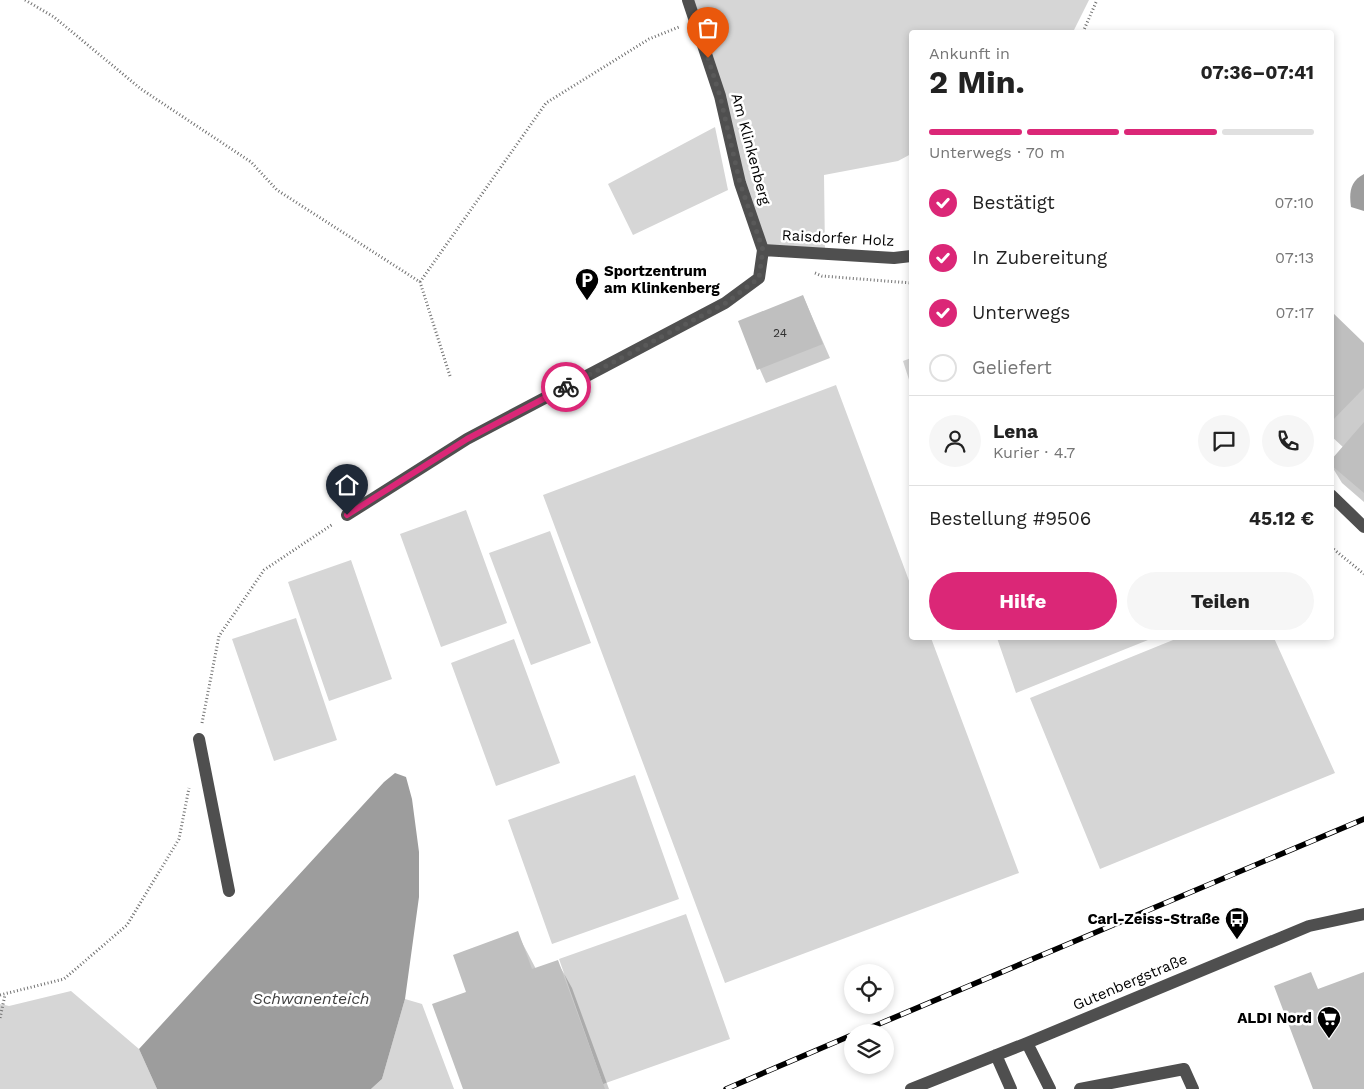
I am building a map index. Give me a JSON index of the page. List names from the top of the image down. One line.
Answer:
{"streets":{"street":["Am Klinkenberg","Raisdorfer Holz","Gutenbergstraße"]},"crossings":[["Am Klinkenberg","Raisdorfer Holz"]],"water":["Schwanenteich"],"places":{"parking":["Sportzentrum am Klinkenberg"],"bus stop":["Carl-Zeiss-Straße"],"supermarket":["ALDI Nord"]},"house_numbers":["24"],"page":{"heading":["2 Min.","Ankunft in","07:36–07:41"],"panel":["Lena","Kurier · 4.7","Bestellung #9506","45.12 €"],"bar":"Unterwegs · 70 m","list":[["Bestätigt","07:10"],["In Zubereitung","07:13"],["Unterwegs","07:17"],"Geliefert"],"buttons":["Hilfe","Teilen"]}}
